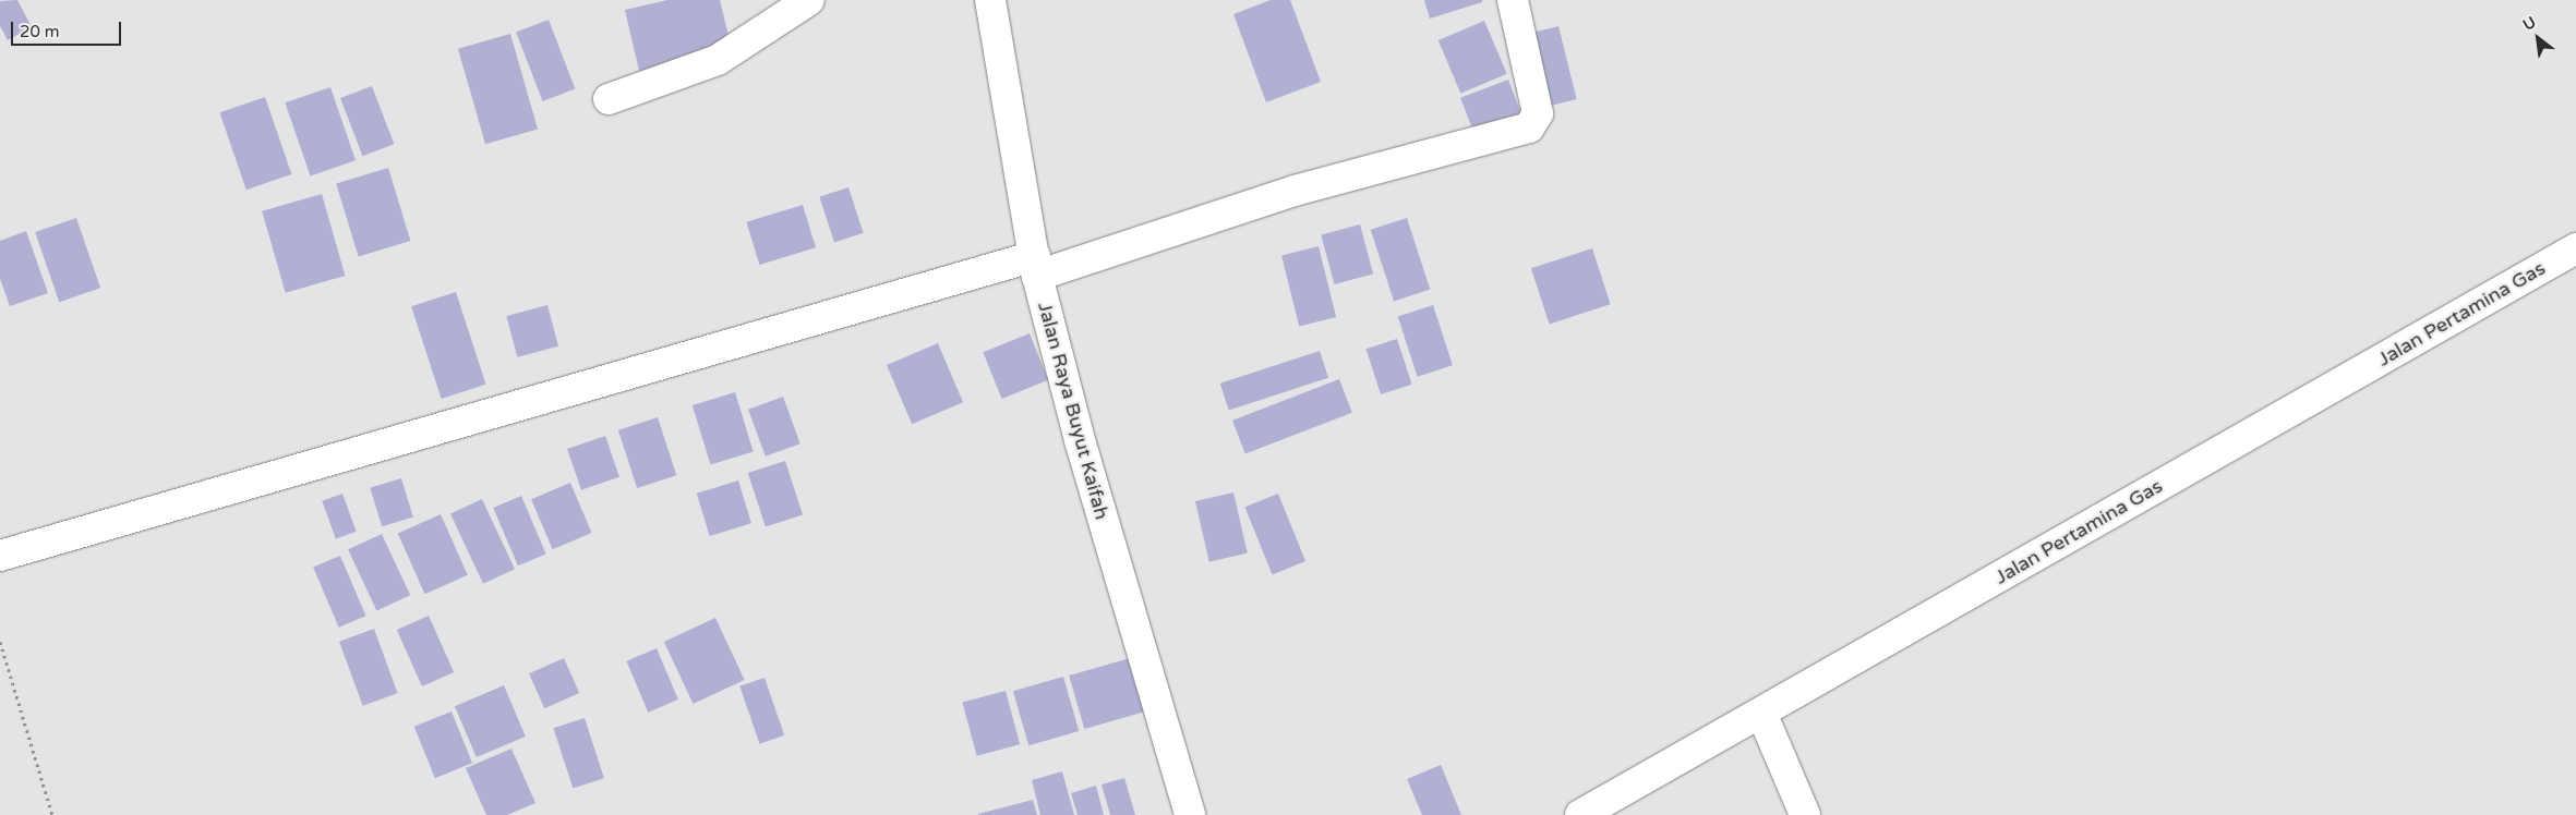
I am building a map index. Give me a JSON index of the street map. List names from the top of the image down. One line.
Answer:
{"streets":{"street":["Jalan Pertamina Gas","Jalan Raya Buyut Kaifah"]},"scale_bar":"20 m","north":"top left"}
